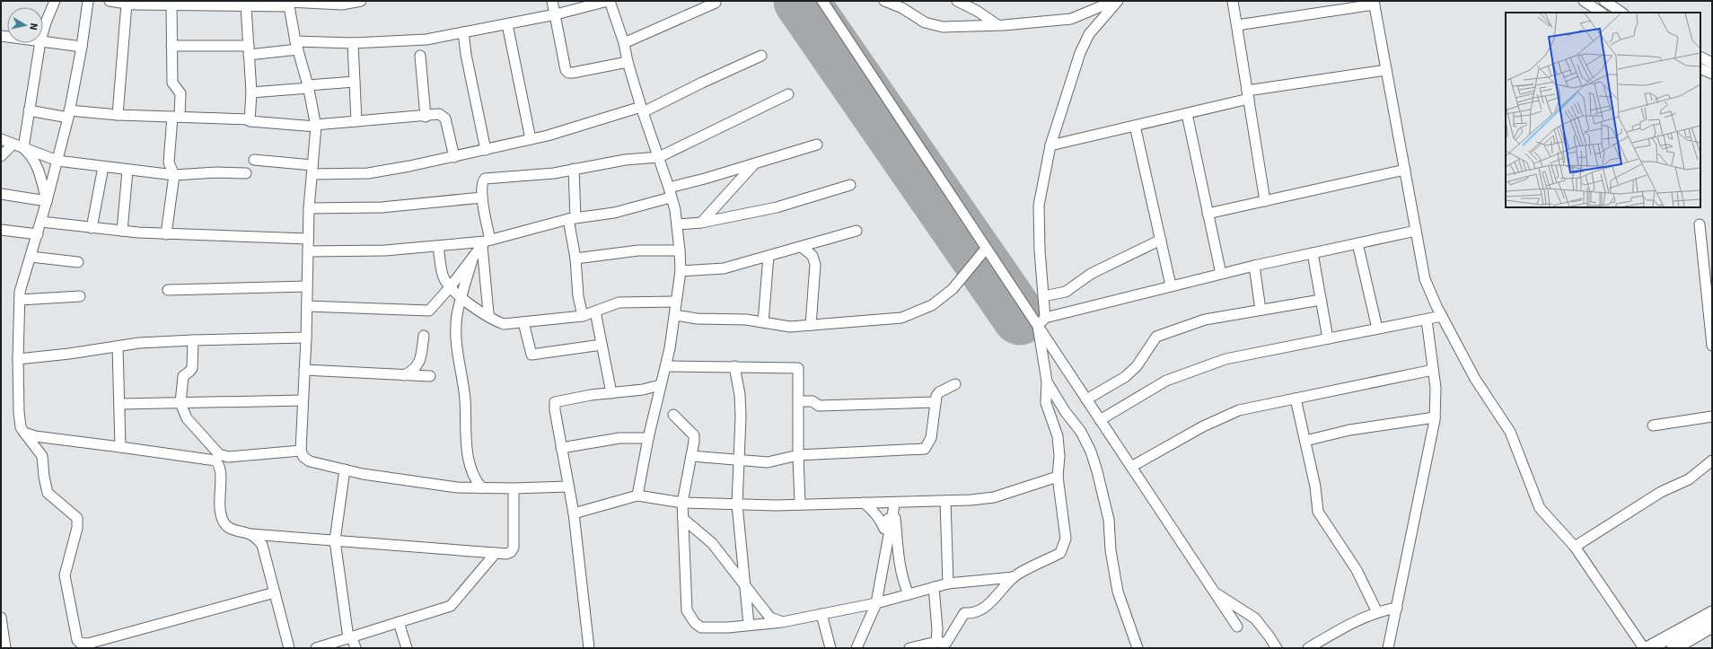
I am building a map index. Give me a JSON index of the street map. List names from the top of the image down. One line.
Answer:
{"north":"right"}
